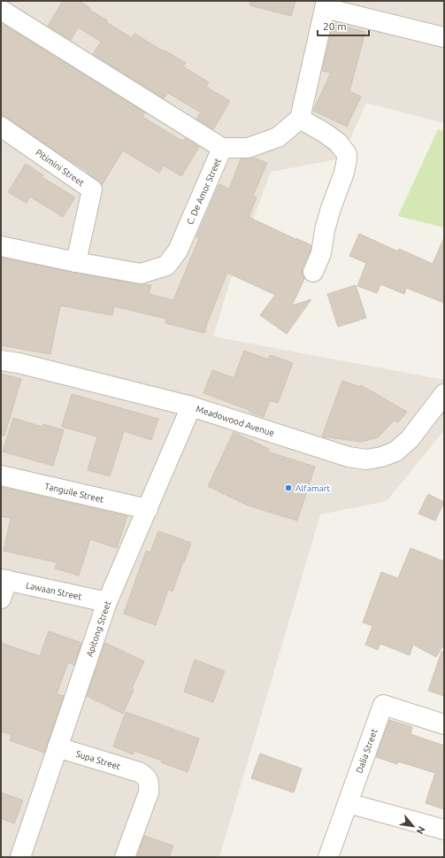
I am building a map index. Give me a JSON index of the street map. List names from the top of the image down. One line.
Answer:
{"streets":{"street":["Pitimini Street","C. De Amor Street","Meadowood Avenue","Tanguile Street","Lawaan Street","Apitong Street","Dalia Street","Supa Street"]},"crossings":[["Pitimini Street","C. De Amor Street"],["Meadowood Avenue","Apitong Street"],["Tanguile Street","Apitong Street"],["Lawaan Street","Apitong Street"],["Apitong Street","Supa Street"]],"places":["Alfamart"],"scale_bar":"20 m","north":"bottom right"}
